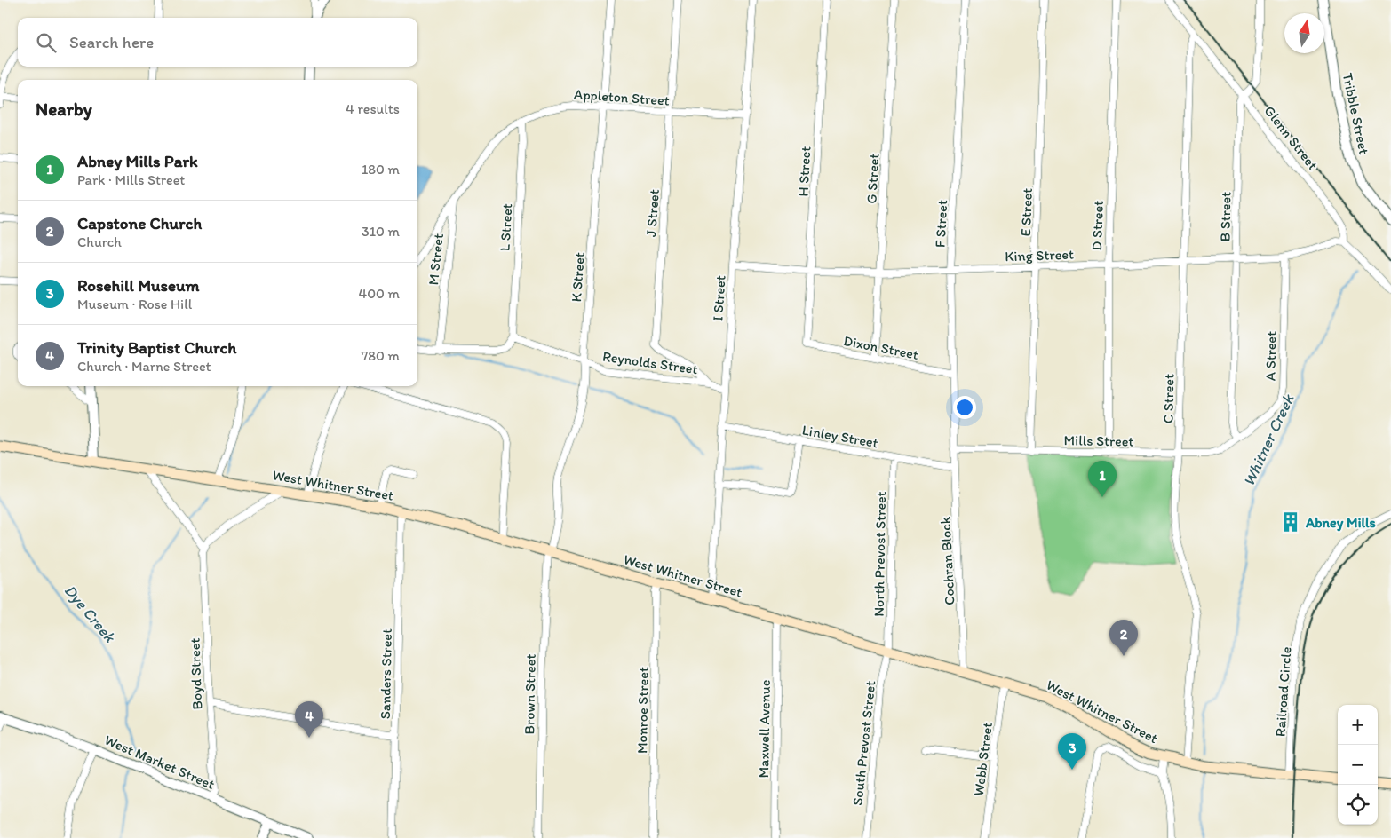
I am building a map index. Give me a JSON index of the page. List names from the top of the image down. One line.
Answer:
{"streets":{"main road":["West Whitner Street"],"street":["Appleton Street","Tribble Street","Glenn Street","H Street","G Street","E Street","J Street","B Street","F Street","D Street","L Street","King Street","M Street","K Street","I Street","Dixon Street","A Street","Reynolds Street","C Street","Linley Street","Mills Street","North Prevost Street","Cochran Block","Boyd Street","Sanders Street","Railroad Circle","Brown Street","Monroe Street","Maxwell Avenue","South Prevost Street","Webb Street","West Market Street"]},"crossings":[["Appleton Street","J Street"],["Appleton Street","L Street"],["Appleton Street","M Street"],["Appleton Street","K Street"],["Appleton Street","I Street"],["Glenn Street","B Street"],["Glenn Street","King Street"],["Glenn Street","C Street"],["H Street","King Street"],["H Street","Dixon Street"],["G Street","King Street"],["G Street","Dixon Street"],["E Street","King Street"],["E Street","Mills Street"],["J Street","I Street"],["J Street","Reynolds Street"],["B Street","King Street"],["B Street","A Street"],["B Street","Mills Street"],["F Street","King Street"],["F Street","Dixon Street"],["F Street","Mills Street"],["F Street","Cochran Block"],["D Street","King Street"],["D Street","Mills Street"],["L Street","Reynolds Street"],["King Street","I Street"],["King Street","A Street"],["King Street","C Street"],["K Street","Reynolds Street"],["K Street","West Whitner Street"],["K Street","Brown Street"],["I Street","Linley Street"],["I Street","West Whitner Street"],["A Street","Mills Street"],["C Street","Mills Street"],["C Street","West Whitner Street"],["Linley Street","North Prevost Street"],["Linley Street","Cochran Block"],["Mills Street","Cochran Block"],["West Whitner Street","North Prevost Street"],["West Whitner Street","Cochran Block"],["West Whitner Street","Sanders Street"],["West Whitner Street","Railroad Circle"],["West Whitner Street","Brown Street"],["West Whitner Street","Monroe Street"],["West Whitner Street","Maxwell Avenue"],["West Whitner Street","South Prevost Street"],["West Whitner Street","Webb Street"],["North Prevost Street","South Prevost Street"],["Boyd Street","West Market Street"]],"water":["Whitner Creek","Dye Creek"],"places":{"building":["Abney Mills"]},"north":"top","page":{"search":"Search here","heading":["Nearby","4 results"],"list":[{"mark":"1","name":"Abney Mills Park","note":"Park · Mills Street","value":"180 m"},{"mark":"2","name":"Capstone Church","note":"Church","value":"310 m"},{"mark":"3","name":"Rosehill Museum","note":"Museum · Rose Hill","value":"400 m"},{"mark":"4","name":"Trinity Baptist Church","note":"Church · Marne Street","value":"780 m"}],"pins":["1","2","4","3"],"map_buttons":["+","−"]}}
